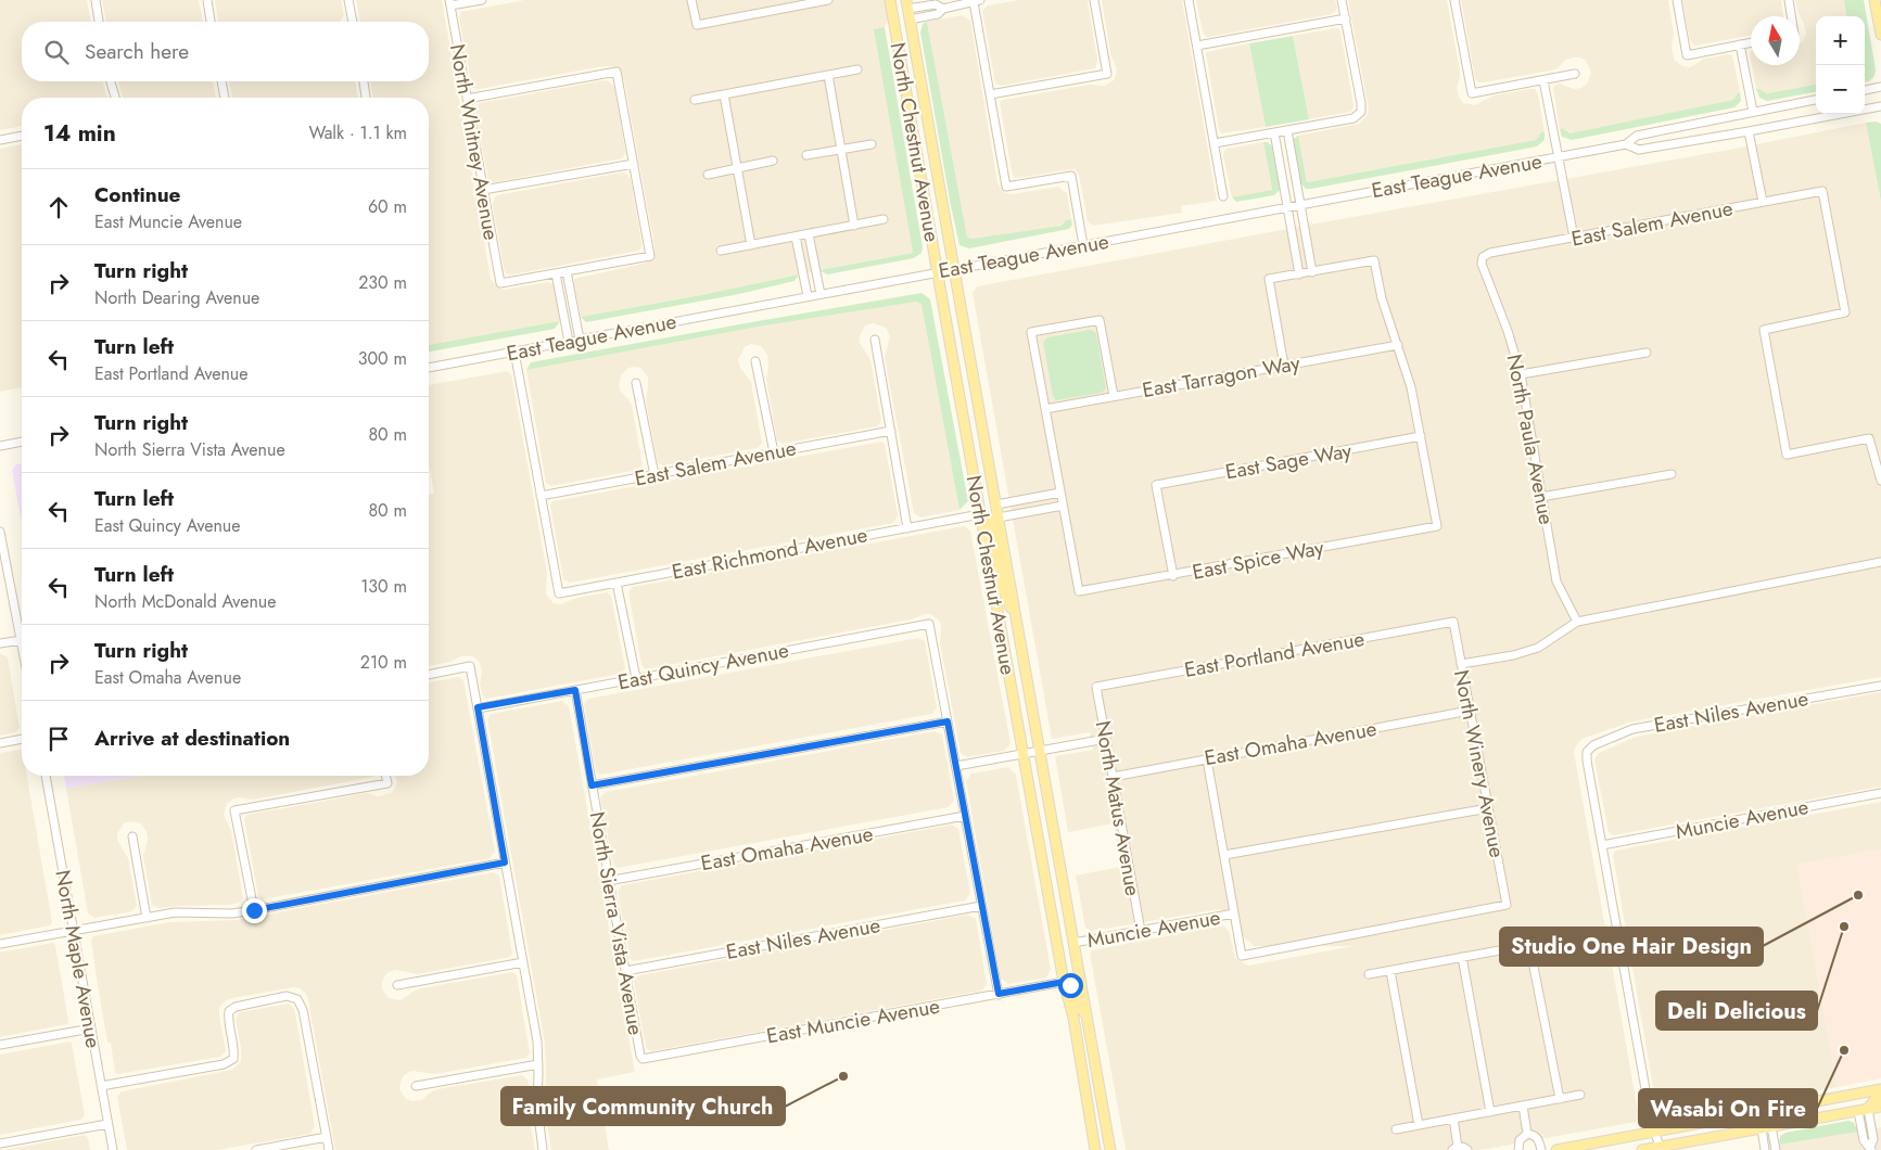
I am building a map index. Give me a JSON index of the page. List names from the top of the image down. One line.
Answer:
{"streets":{"main road":["North Chestnut Avenue"],"street":["North Whitney Avenue","East Teague Avenue","East Salem Avenue","East Tarragon Way","North Paula Avenue","East Sage Way","East Richmond Avenue","East Spice Way","East Portland Avenue","East Quincy Avenue","East Niles Avenue","East Omaha Avenue","North Winery Avenue","North Matus Avenue","Muncie Avenue","North Sierra Vista Avenue","North Maple Avenue","East Muncie Avenue"]},"crossings":[["North Chestnut Avenue","East Teague Avenue"],["North Chestnut Avenue","East Richmond Avenue"],["North Chestnut Avenue","Muncie Avenue"],["North Chestnut Avenue","East Muncie Avenue"],["East Salem Avenue","North Paula Avenue"],["East Salem Avenue","East Richmond Avenue"],["East Sage Way","East Spice Way"],["East Portland Avenue","North Winery Avenue"],["East Portland Avenue","North Matus Avenue"],["East Quincy Avenue","North Sierra Vista Avenue"],["East Niles Avenue","Muncie Avenue"],["East Niles Avenue","North Sierra Vista Avenue"],["East Omaha Avenue","North Winery Avenue"],["East Omaha Avenue","North Matus Avenue"],["East Omaha Avenue","North Sierra Vista Avenue"],["North Winery Avenue","Muncie Avenue"],["North Matus Avenue","Muncie Avenue"],["North Sierra Vista Avenue","East Muncie Avenue"]],"places":["Studio One Hair Design","Deli Delicious","Wasabi On Fire","Family Community Church"],"north":"top","page":{"map_buttons":["+","−"],"search":"Search here","heading":["14 min","Walk · 1.1 km"],"list":[["Continue","East Muncie Avenue","60 m"],["Turn right","North Dearing Avenue","230 m"],["Turn left","East Portland Avenue","300 m"],["Turn right","North Sierra Vista Avenue","80 m"],["Turn left","East Quincy Avenue","80 m"],["Turn left","North McDonald Avenue","130 m"],["Turn right","East Omaha Avenue","210 m"],"Arrive at destination"]}}
